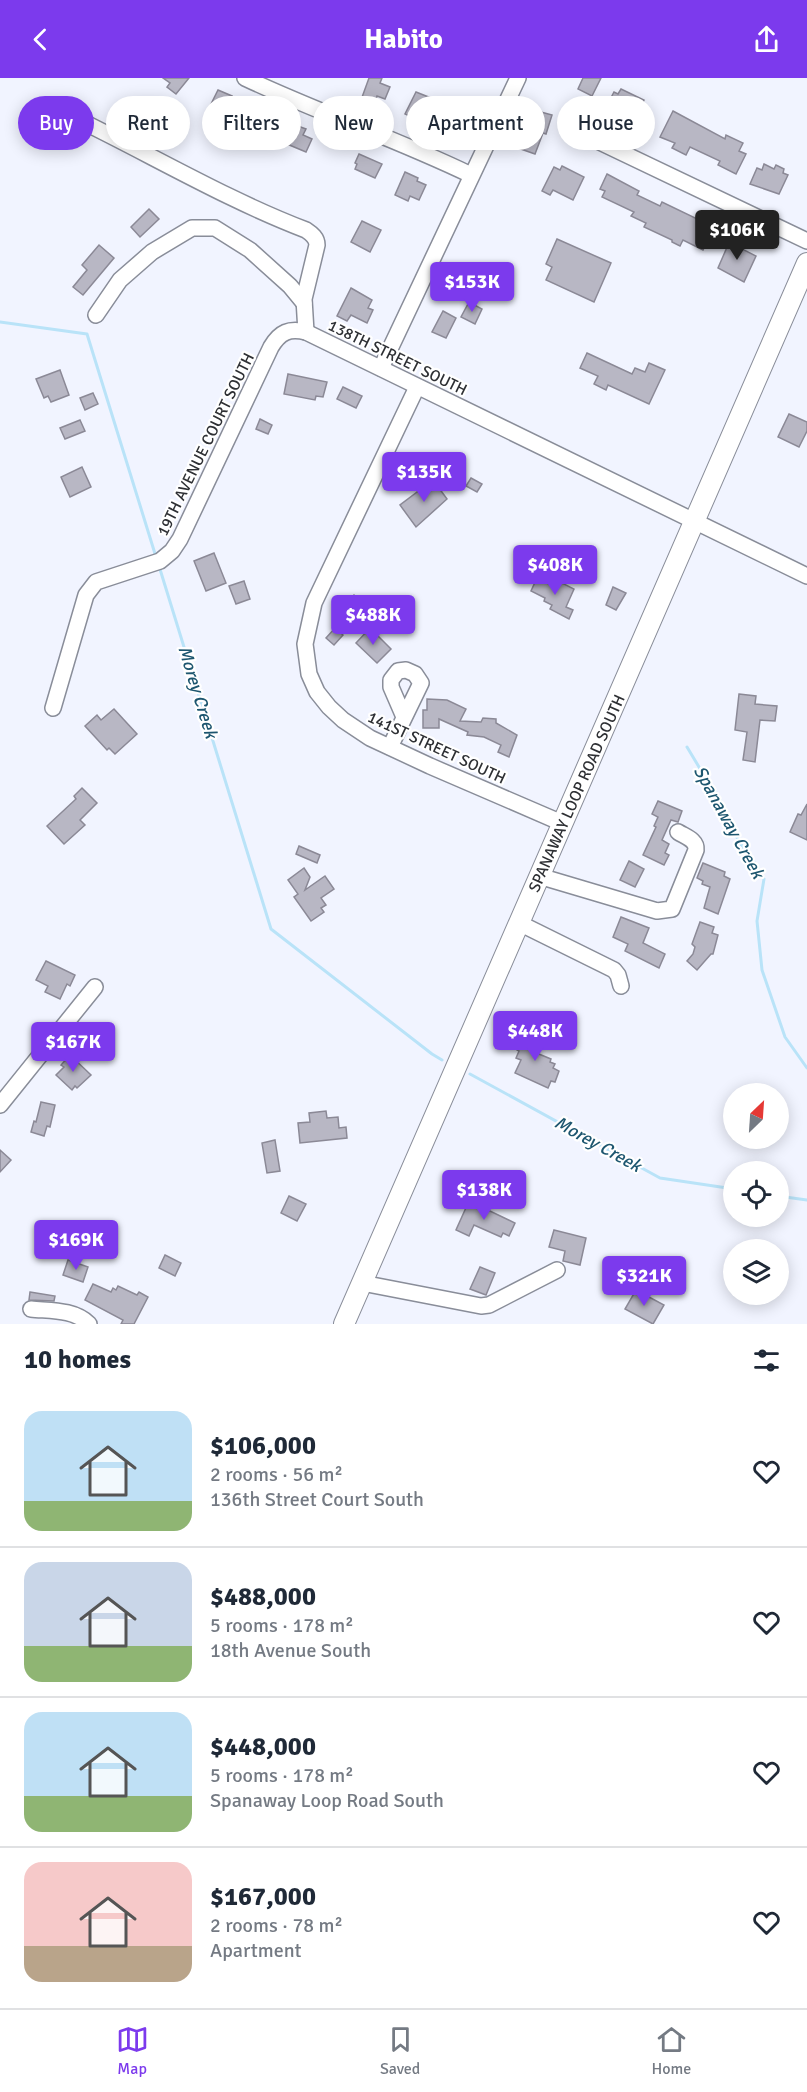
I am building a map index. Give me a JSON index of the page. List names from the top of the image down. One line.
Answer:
{"streets":{"main road":["SPANAWAY LOOP ROAD SOUTH"],"street":["138TH STREET SOUTH","19TH AVENUE COURT SOUTH","141ST STREET SOUTH"]},"crossings":[["138TH STREET SOUTH","19TH AVENUE COURT SOUTH"],["138TH STREET SOUTH","141ST STREET SOUTH"],["138TH STREET SOUTH","SPANAWAY LOOP ROAD SOUTH"],["141ST STREET SOUTH","SPANAWAY LOOP ROAD SOUTH"]],"water":["Morey Creek","Spanaway Creek"],"north":"top right","page":{"header":"Habito","chip":["Buy","Rent","Filters","New","Apartment","House"],"price":["$106K","$153K","$135K","$408K","$488K","$448K","$167K","$138K","$169K","$321K"],"heading":"10 homes","list":[{"name":"$106,000","note":"2 rooms · 56 m² · 136th Street Court South"},{"name":"$488,000","note":"5 rooms · 178 m² · 18th Avenue South"},{"name":"$448,000","note":"5 rooms · 178 m² · Spanaway Loop Road South"},{"name":"$167,000","note":"2 rooms · 78 m² · Apartment"}],"tabs":["Map","Saved","Home"]}}
